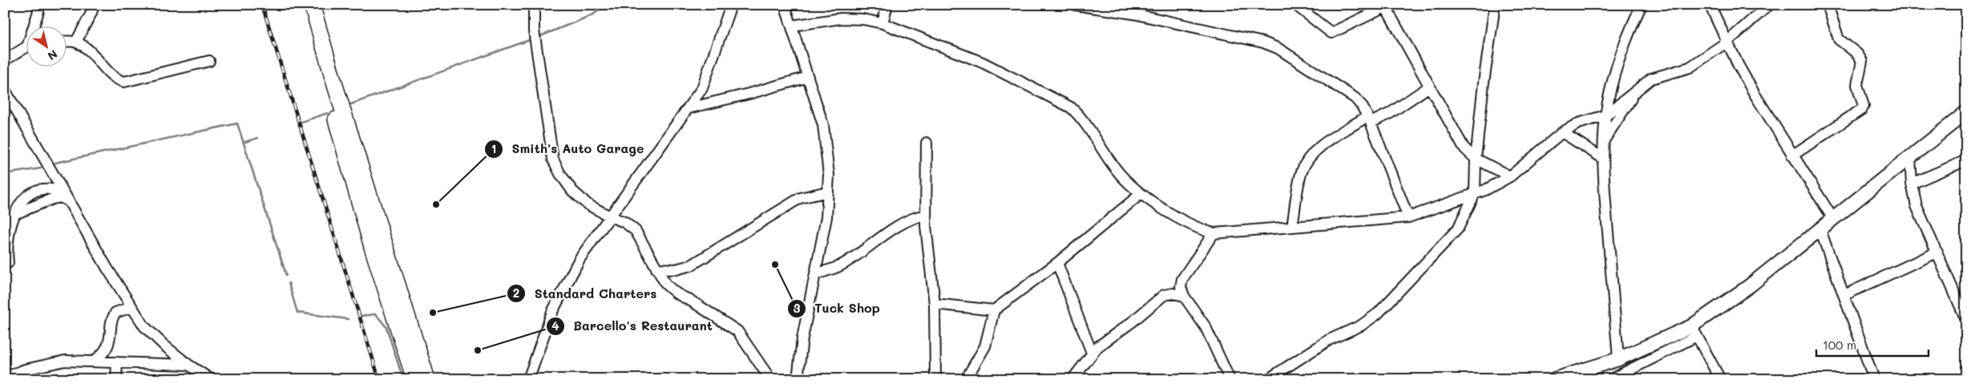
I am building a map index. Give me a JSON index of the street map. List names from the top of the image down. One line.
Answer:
{"places":["Smith's Auto Garage","Tuck Shop","Standard Charters","Barcello's Restaurant"],"scale_bar":"100 m","north":"bottom right"}
